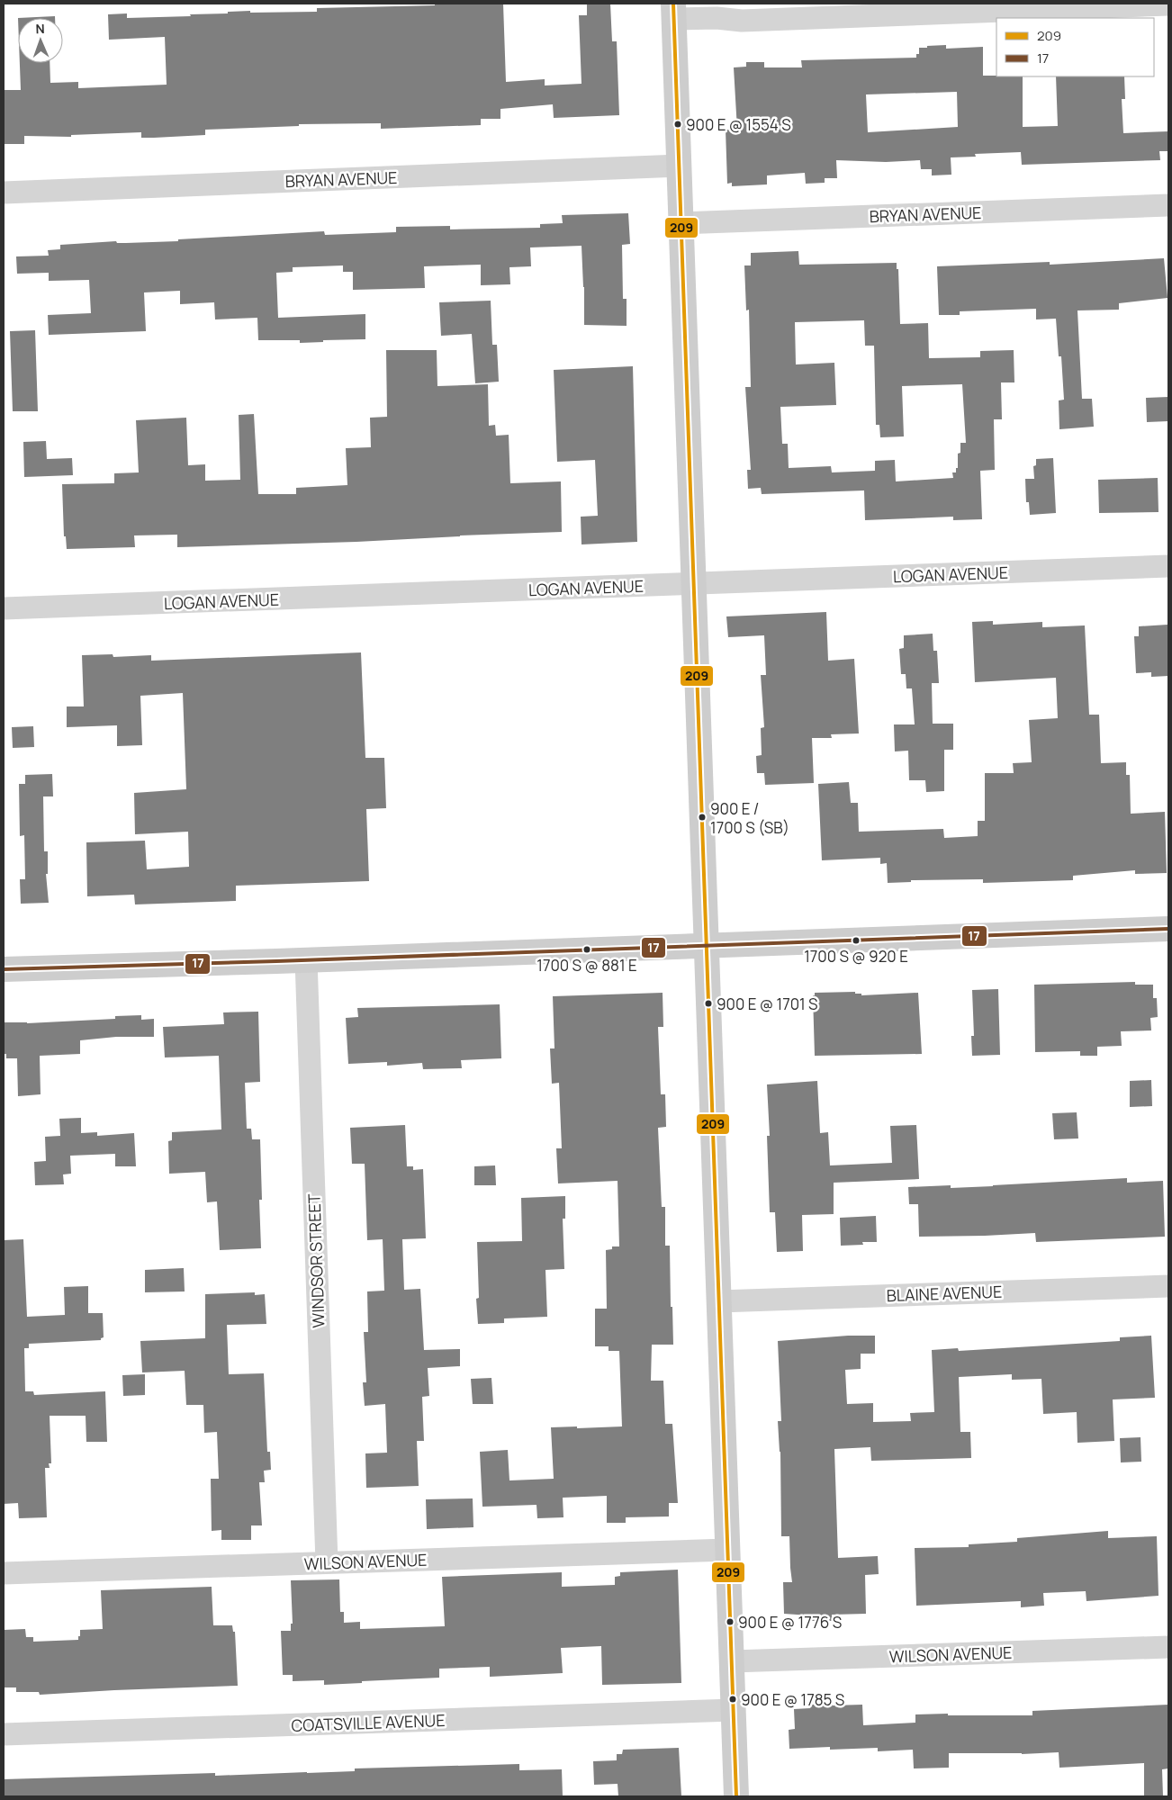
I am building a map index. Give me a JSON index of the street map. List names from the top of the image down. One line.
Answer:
{"streets":{"street":["BRYAN AVENUE","LOGAN AVENUE","WINDSOR STREET","BLAINE AVENUE","WILSON AVENUE","COATSVILLE AVENUE"]},"crossings":[["WINDSOR STREET","WILSON AVENUE"]],"places":["900 E @ 1554 S","900 E / 1700 S (SB)","1700 S @ 920 E","1700 S @ 881 E","900 E @ 1701 S","900 E @ 1776 S","900 E @ 1785 S"],"lines":["transit line 209","transit line 17"],"legend":["209","17"],"north":"top"}
